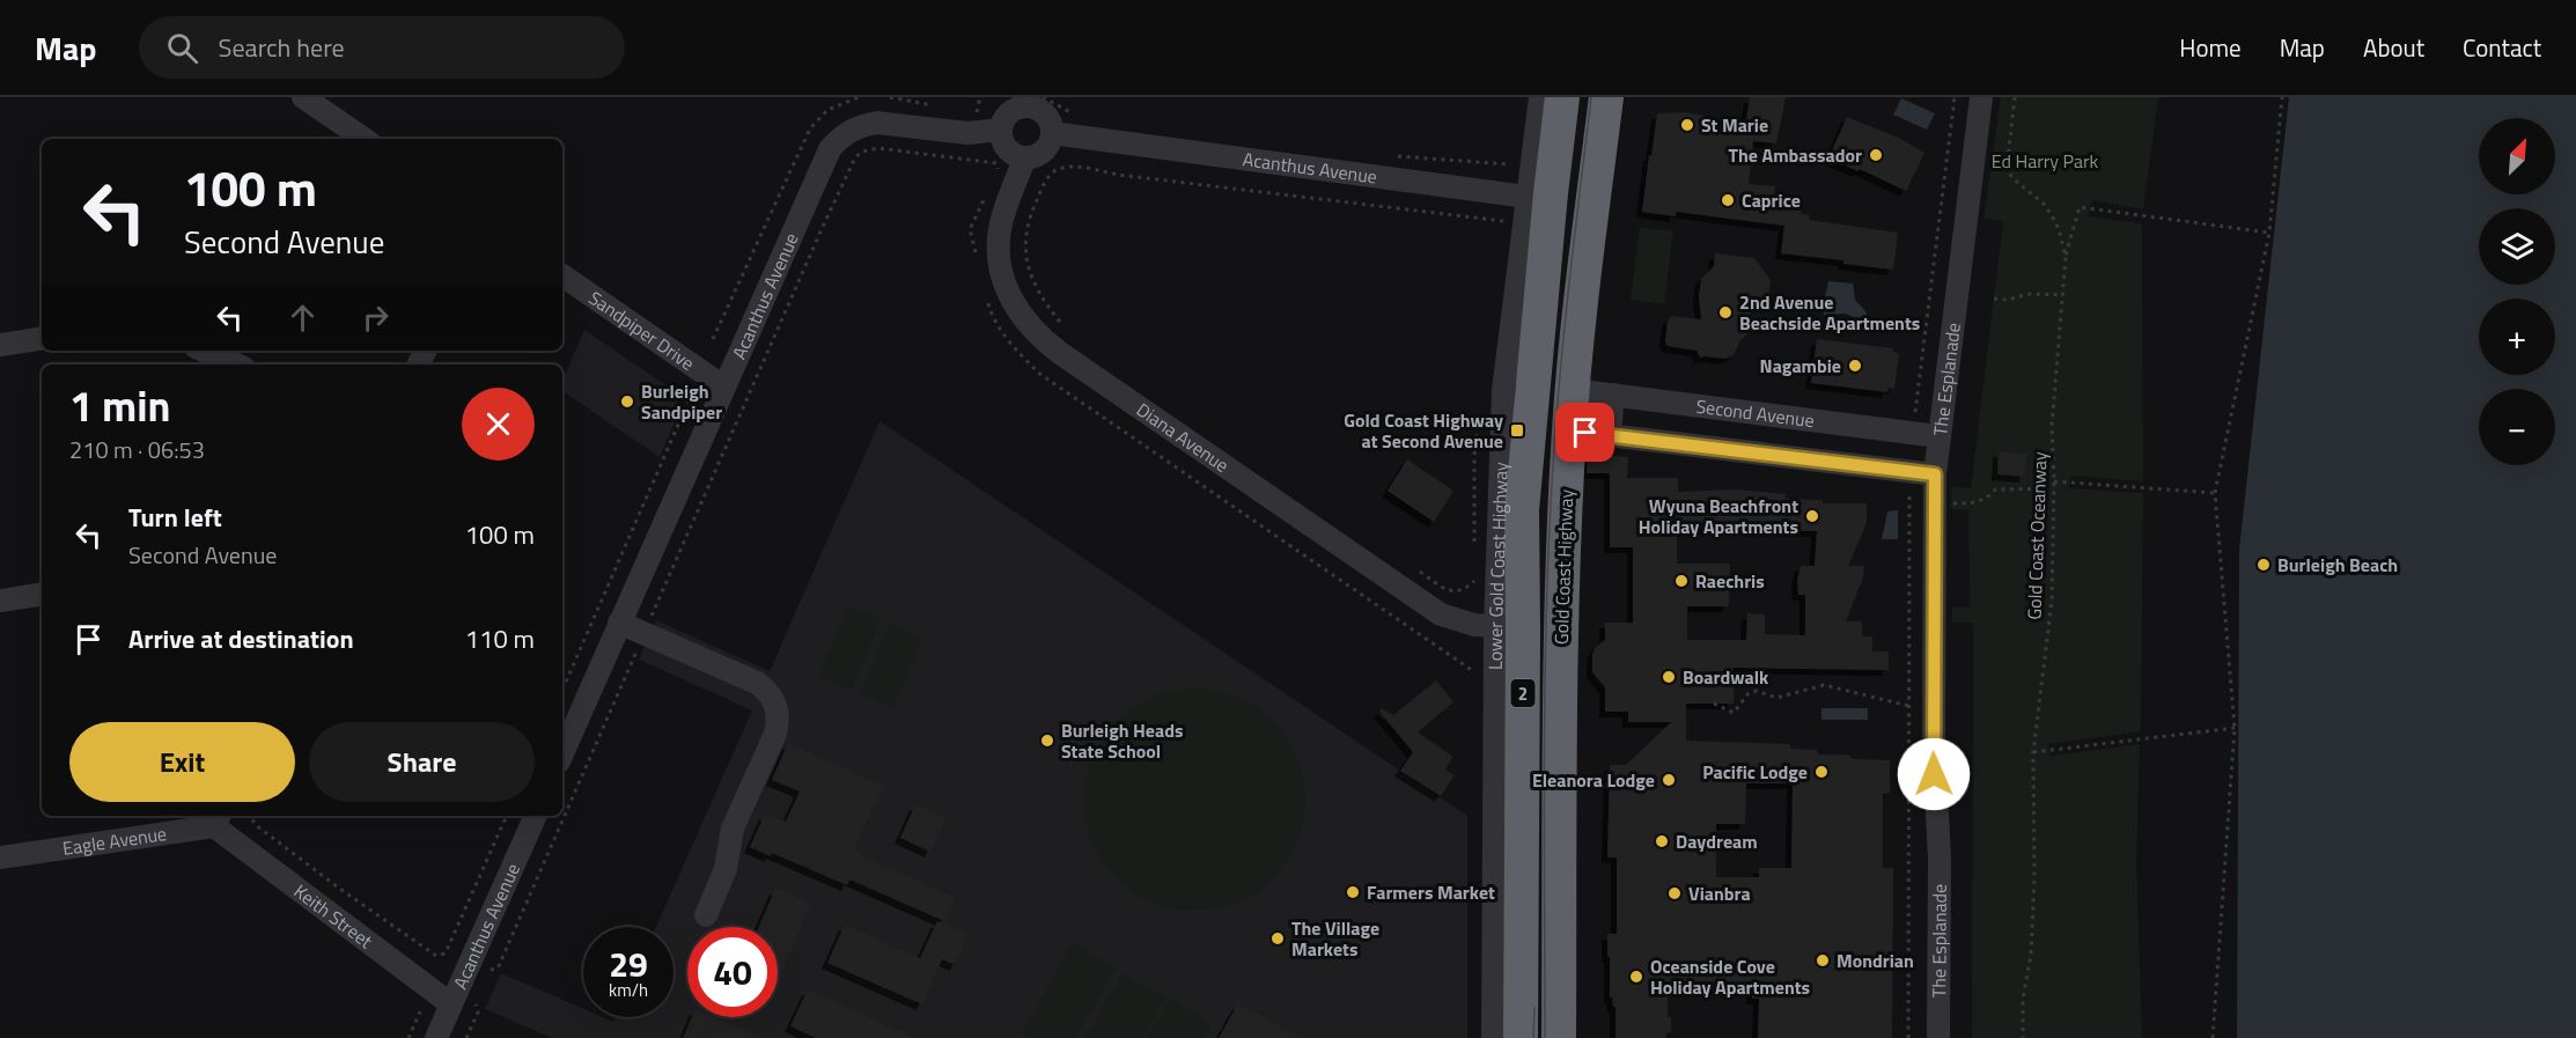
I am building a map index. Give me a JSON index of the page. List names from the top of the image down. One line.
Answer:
{"streets":{"highway":["Gold Coast Highway","2"],"street":["Acanthus Avenue","Sandpiper Drive","The Esplanade","Second Avenue","Diana Avenue","Lower Gold Coast Highway","Eagle Avenue","Keith Street"],"path":["Gold Coast Oceanway"]},"crossings":[["Acanthus Avenue","Sandpiper Drive"],["Acanthus Avenue","Diana Avenue"],["Acanthus Avenue","Lower Gold Coast Highway"],["Acanthus Avenue","Keith Street"],["The Esplanade","Second Avenue"],["Second Avenue","Gold Coast Highway"],["Diana Avenue","Lower Gold Coast Highway"],["Eagle Avenue","Keith Street"]],"parks":["Ed Harry Park"],"places":{"other":["St Marie","The Ambassador","Caprice","2nd Avenue Beachside Apartments","Nagambie","Burleigh Sandpiper","Wyuna Beachfront Holiday Apartments","Burleigh Beach","Raechris","Boardwalk","Burleigh Heads State School","Pacific Lodge","Eleanora Lodge","Daydream","Farmers Market","Vianbra","The Village Markets","Mondrian","Oceanside Cove Holiday Apartments"],"transit":["Gold Coast Highway at Second Avenue"]},"north":"top right","page":{"header":"Map","search":"Search here","nav":["Home","Map","About","Contact"],"map_buttons":["+","−"],"turn":["100 m","Second Avenue"],"heading":["1 min","210 m · 06:53"],"list":[{"name":"Turn left","note":"Second Avenue","value":"100 m"},{"name":"Arrive at destination","value":"110 m"}],"buttons":["Exit","Share"],"speed":"29 km/h","limit":"40"}}
